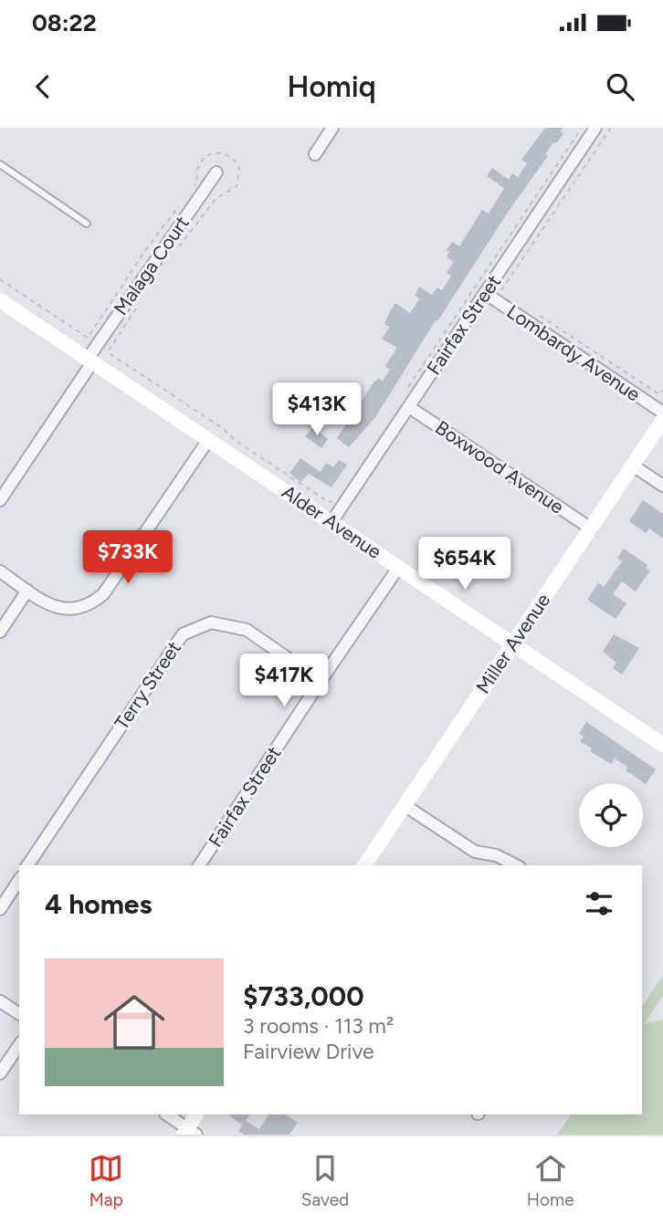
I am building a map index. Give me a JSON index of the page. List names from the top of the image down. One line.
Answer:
{"streets":{"main road":["Alder Avenue","Miller Avenue"],"street":["Malaga Court","Fairfax Street","Lombardy Avenue","Boxwood Avenue","Terry Street"]},"crossings":[["Malaga Court","Alder Avenue"],["Fairfax Street","Lombardy Avenue"],["Fairfax Street","Boxwood Avenue"],["Fairfax Street","Alder Avenue"],["Fairfax Street","Terry Street"],["Boxwood Avenue","Miller Avenue"],["Alder Avenue","Miller Avenue"]],"page":{"status":"08:22","header":"Homiq","price":["$413K","$733K","$654K","$417K"],"heading":"4 homes","list":[{"name":"$733,000","note":"3 rooms · 113 m² · Fairview Drive"}],"tabs":["Map","Saved","Home"]}}
